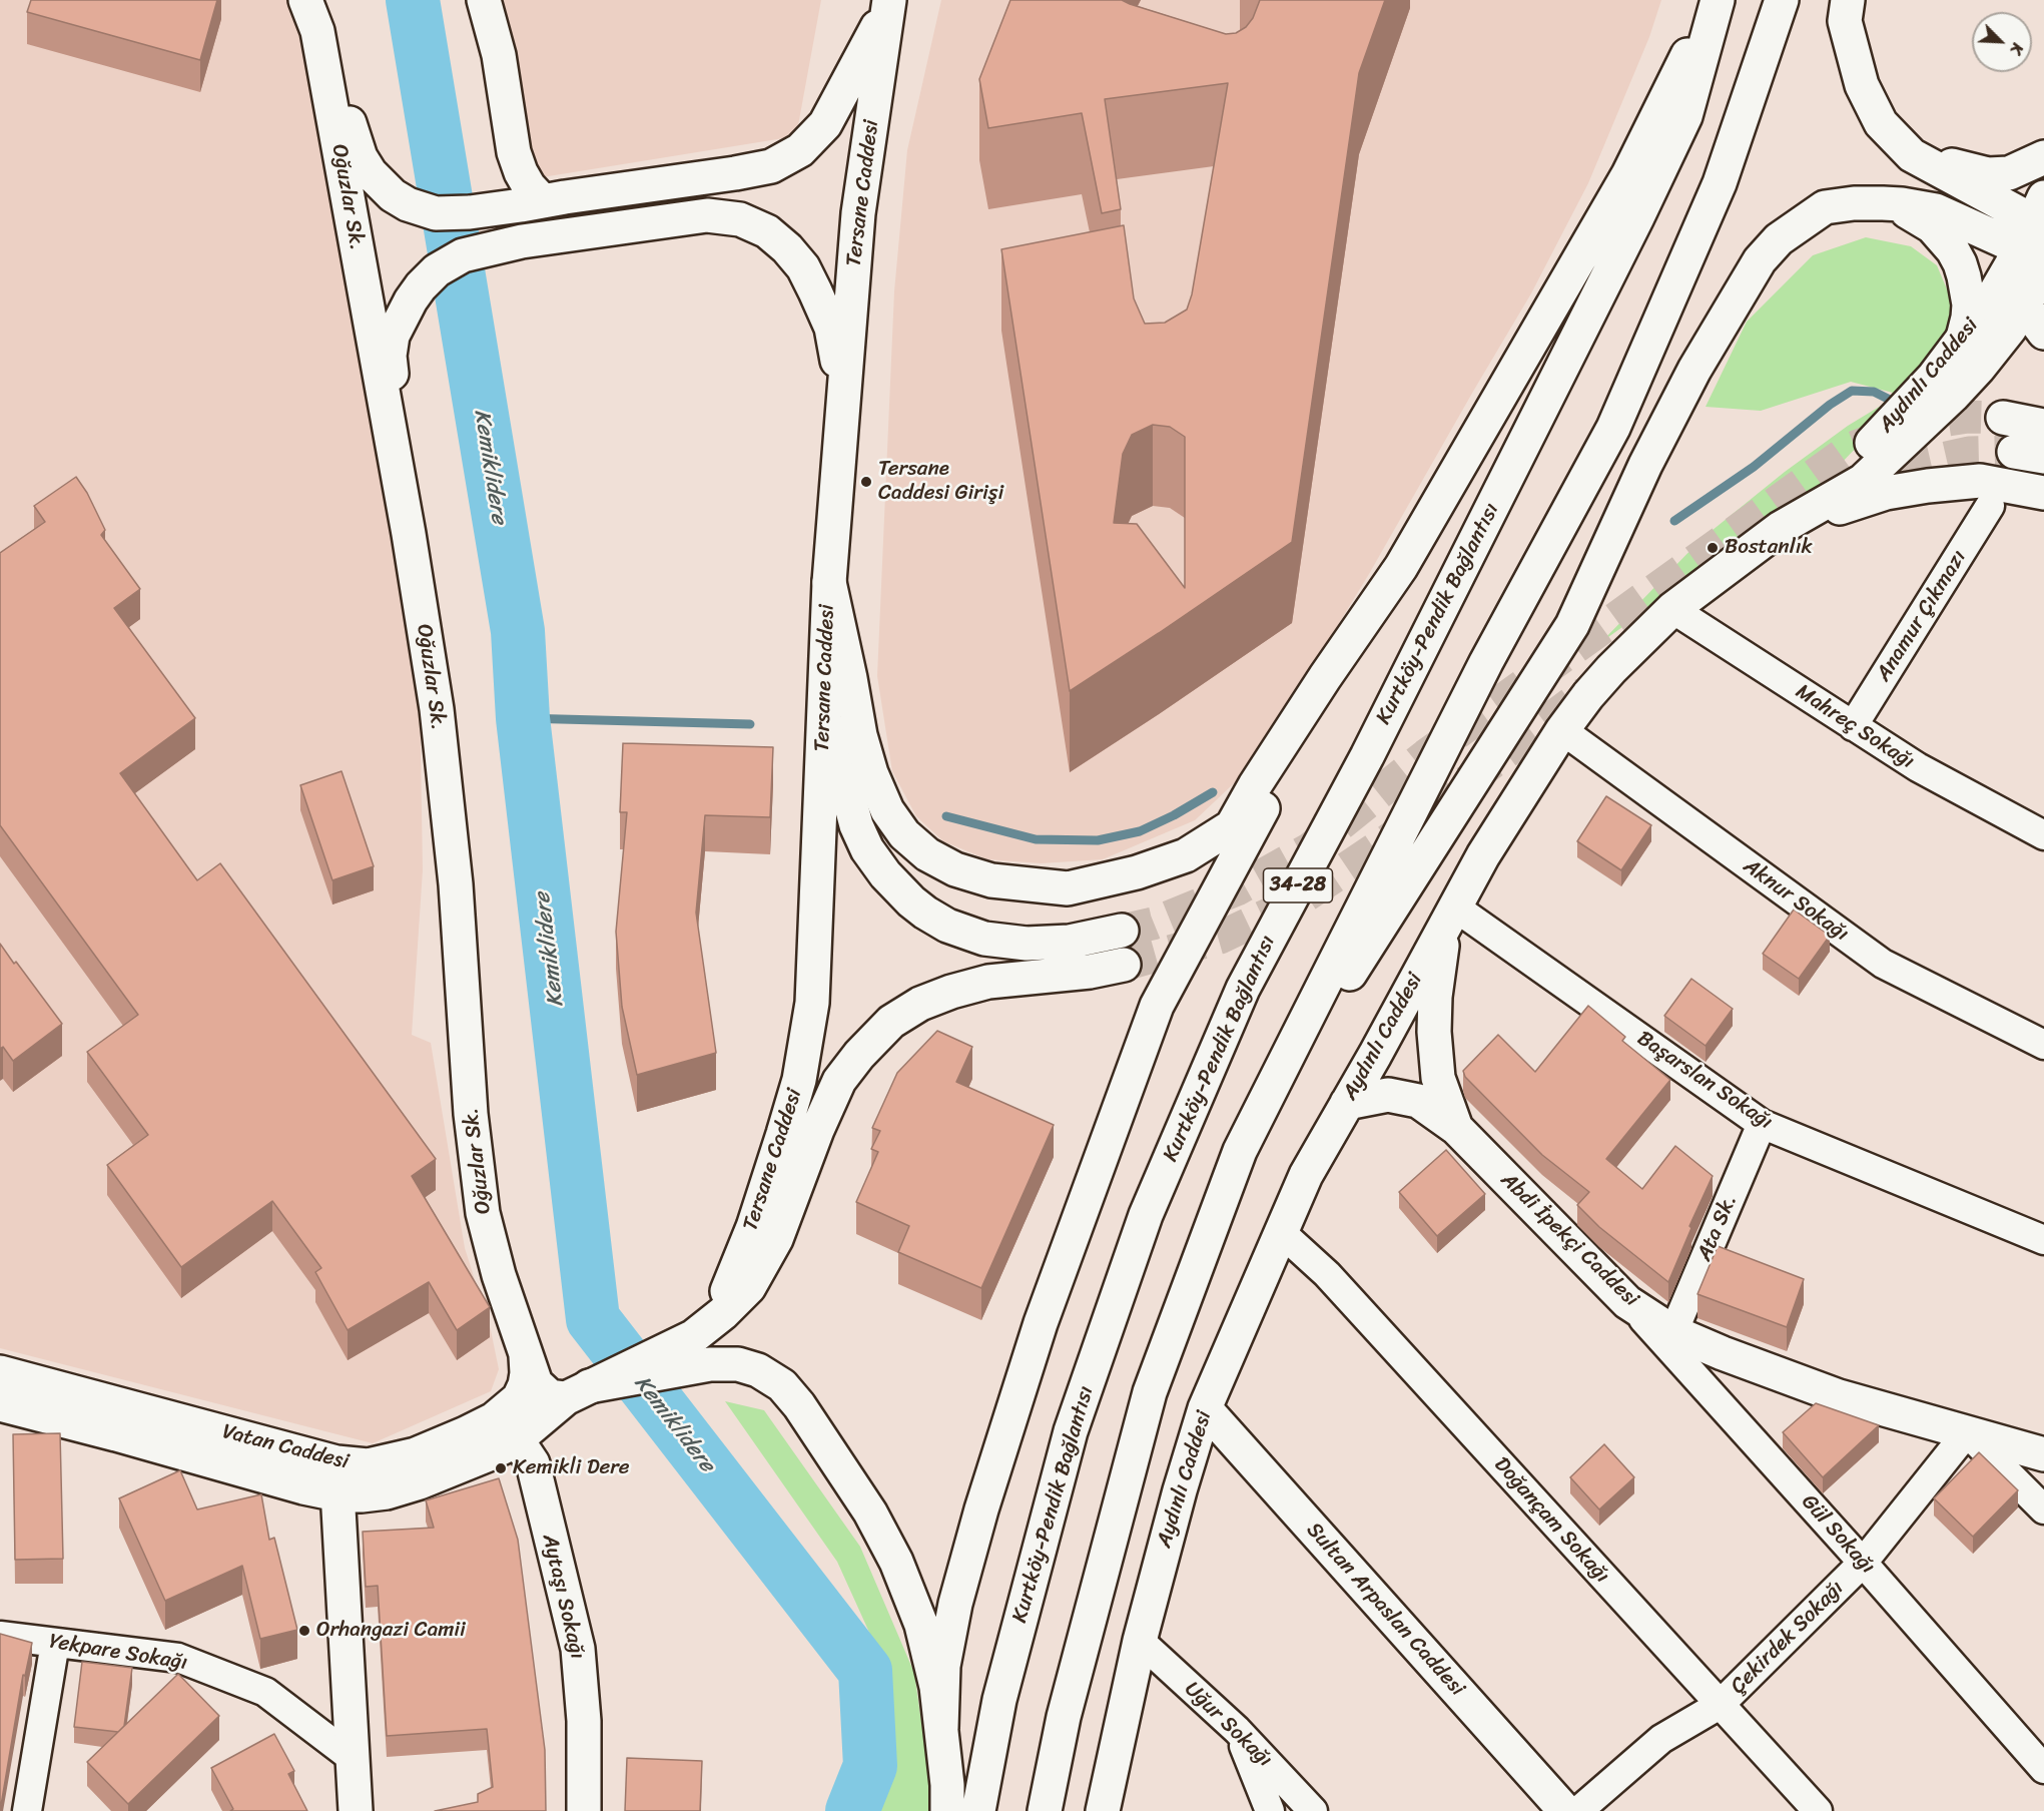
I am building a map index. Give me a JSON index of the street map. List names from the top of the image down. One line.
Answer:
{"streets":{"main road":["Tersane Caddesi","Oğuzlar Sk.","Aydınlı Caddesi","Kurtköy-Pendik Bağlantısı","34-28","Abdi İpekçi Caddesi","Vatan Caddesi","Aytaşı Sokağı","Sultan Arpaslan Caddesi"],"street":["Anamur Çıkmazı","Mahreç Sokağı","Aknur Sokağı","Başarslan Sokağı","Ata Sk.","Doğançam Sokağı","Gül Sokağı","Çekirdek Sokağı","Yekpare Sokağı","Uğur Sokağı"]},"crossings":[["Oğuzlar Sk.","Vatan Caddesi"],["Aydınlı Caddesi","Mahreç Sokağı"],["Aydınlı Caddesi","Aknur Sokağı"],["Aydınlı Caddesi","Başarslan Sokağı"],["Aydınlı Caddesi","Abdi İpekçi Caddesi"],["Aydınlı Caddesi","Doğançam Sokağı"],["Aydınlı Caddesi","Sultan Arpaslan Caddesi"],["Aydınlı Caddesi","Uğur Sokağı"],["Anamur Çıkmazı","Mahreç Sokağı"],["Başarslan Sokağı","Ata Sk."],["Başarslan Sokağı","Abdi İpekçi Caddesi"],["Ata Sk.","Abdi İpekçi Caddesi"],["Abdi İpekçi Caddesi","Gül Sokağı"],["Abdi İpekçi Caddesi","Çekirdek Sokağı"],["Doğançam Sokağı","Çekirdek Sokağı"],["Gül Sokağı","Çekirdek Sokağı"]],"water":["Kemiklidere"],"places":["Tersane Caddesi Girişi","Bostanlık","Kemikli Dere","Orhangazi Camii"],"north":"bottom right"}
